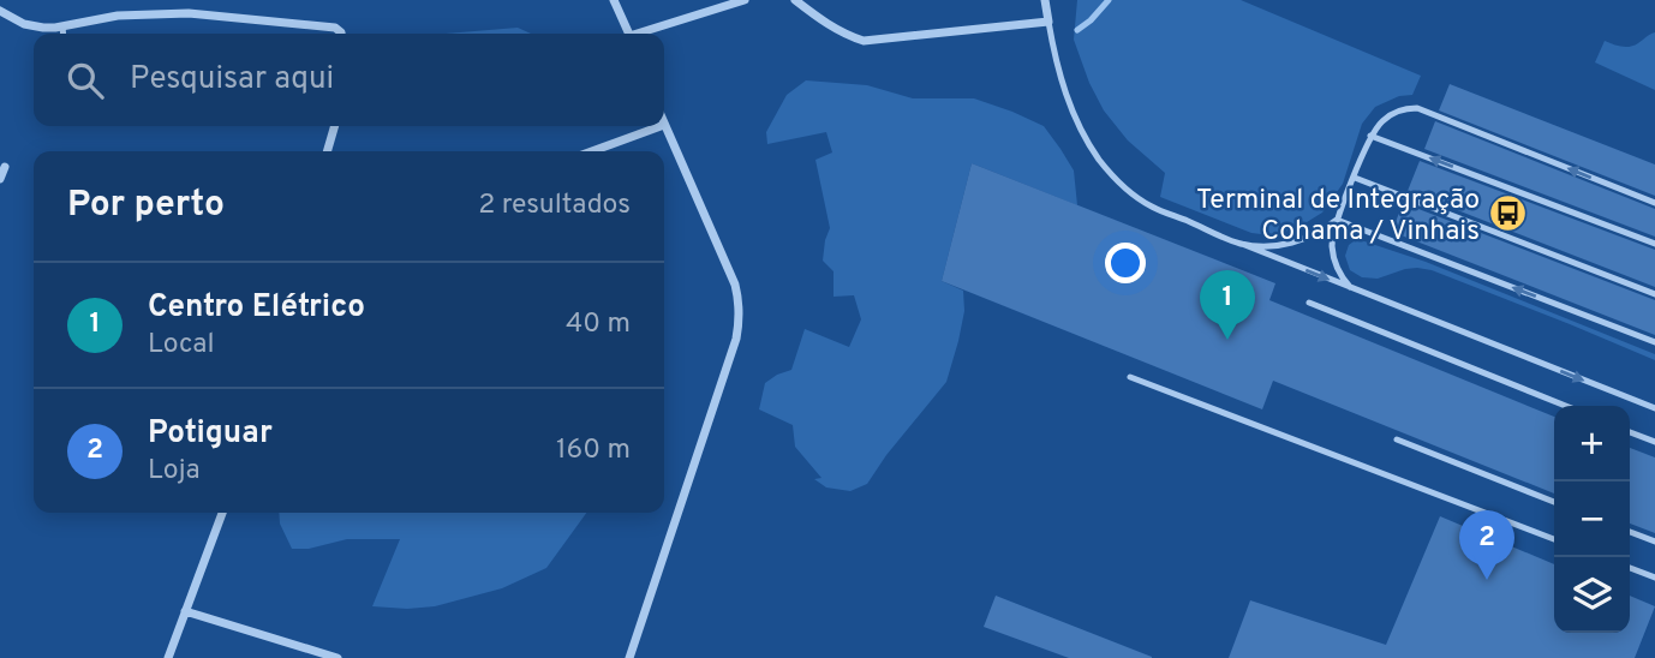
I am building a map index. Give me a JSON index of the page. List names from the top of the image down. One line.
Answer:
{"places":{"bus stop":["Terminal de Integração Cohama / Vinhais"]},"page":{"search":"Pesquisar aqui","heading":["Por perto","2 resultados"],"list":[{"mark":"1","name":"Centro Elétrico","note":"Local","value":"40 m"},{"mark":"2","name":"Potiguar","note":"Loja","value":"160 m"}],"pins":["1","2"],"map_buttons":["+","−"]}}
